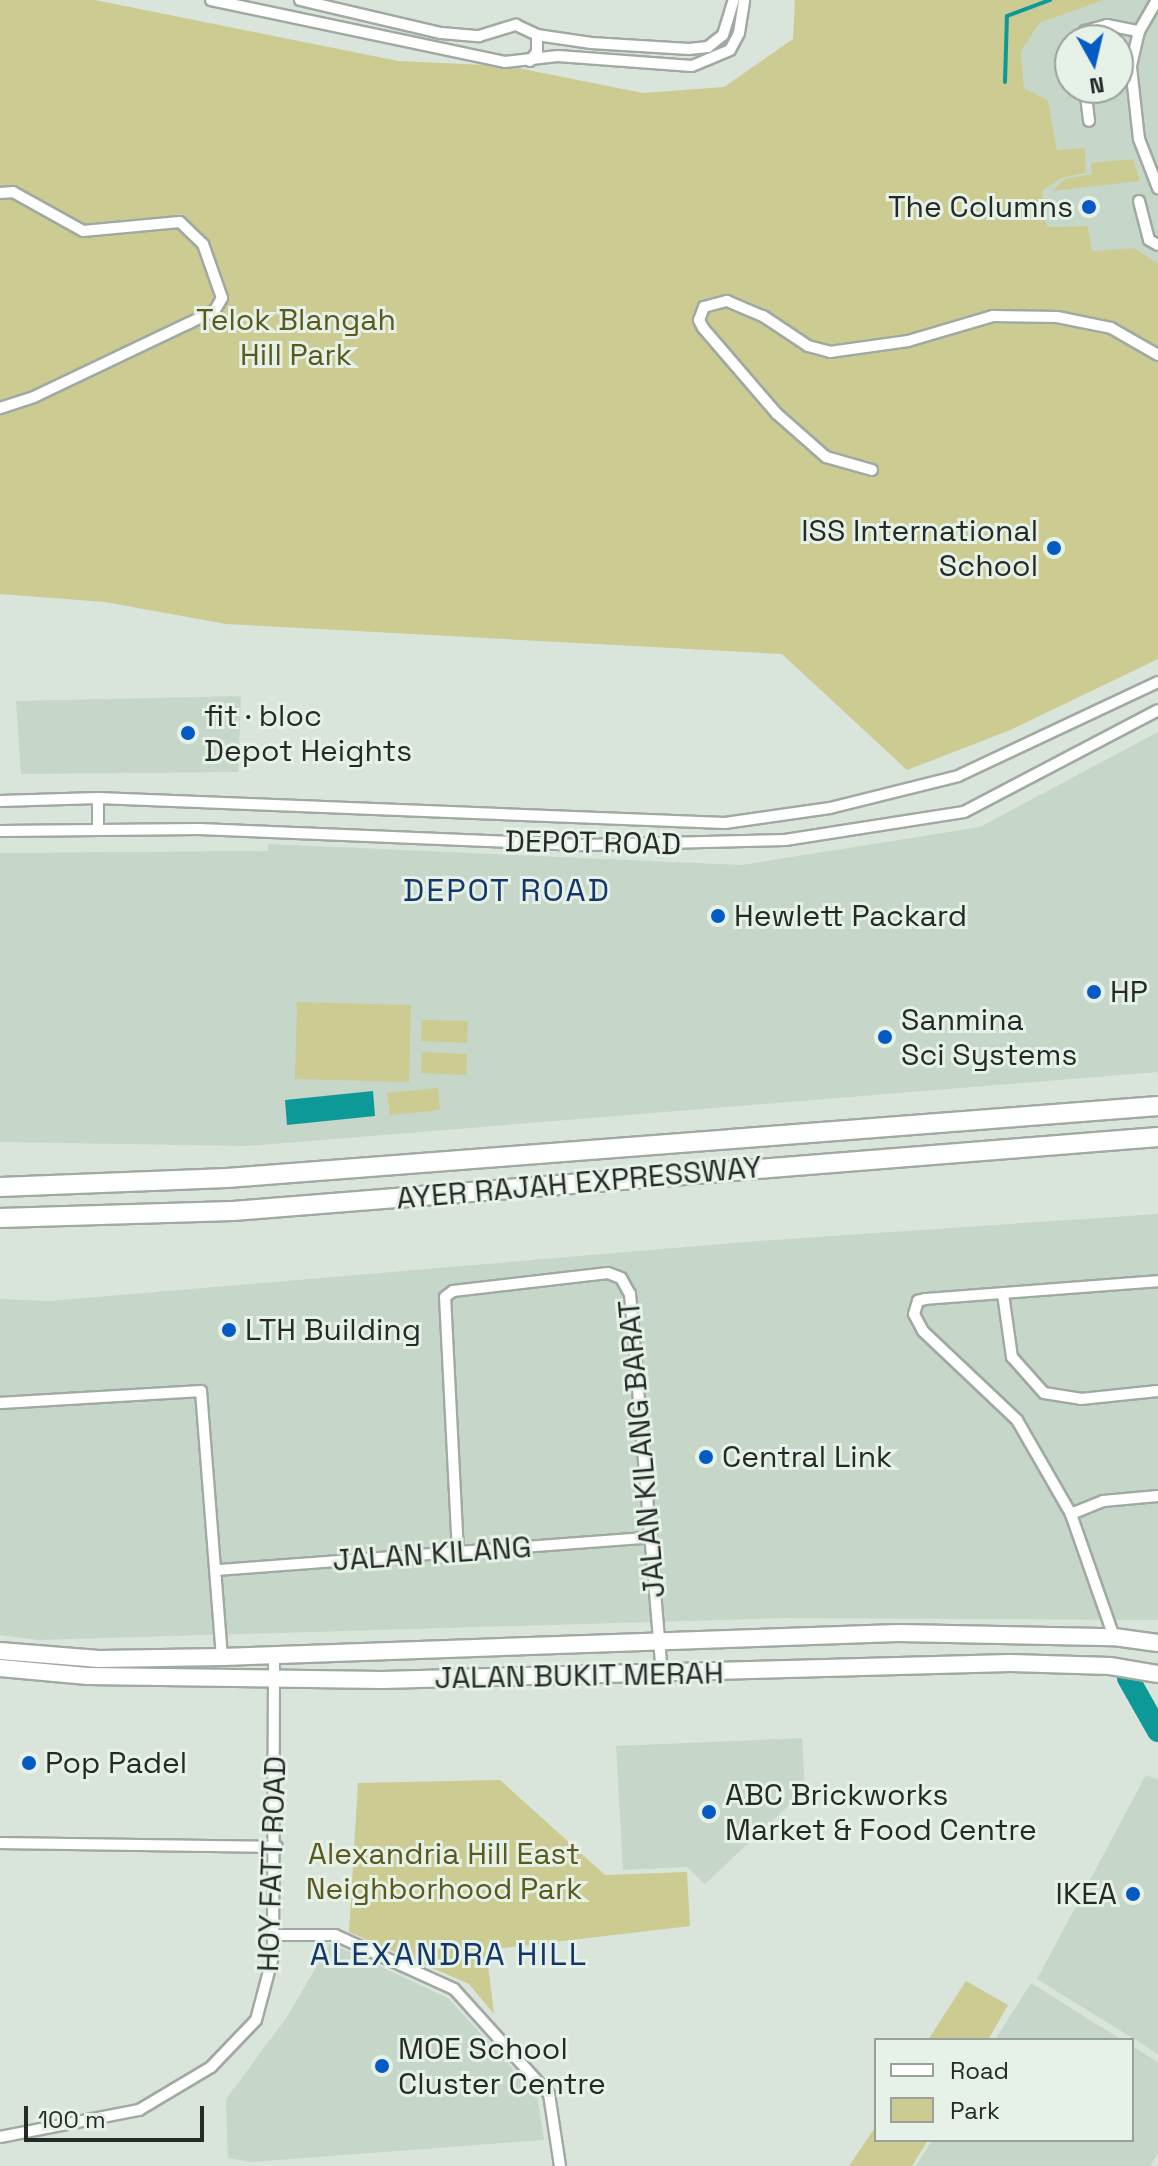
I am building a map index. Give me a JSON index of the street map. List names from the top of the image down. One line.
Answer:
{"streets":{"highway":["AYER RAJAH EXPRESSWAY"],"main road":["JALAN BUKIT MERAH"],"street":["DEPOT ROAD","JALAN KILANG BARAT","JALAN KILANG","HOY FATT ROAD"]},"crossings":[["JALAN KILANG BARAT","JALAN KILANG"],["JALAN KILANG BARAT","JALAN BUKIT MERAH"],["JALAN BUKIT MERAH","HOY FATT ROAD"]],"districts":["DEPOT ROAD","ALEXANDRA HILL"],"parks":["Telok Blangah Hill Park","Alexandria Hill East Neighborhood Park"],"places":["The Columns","ISS International School","fit · bloc Depot Heights","Hewlett Packard","HP","Sanmina Sci Systems","LTH Building","Central Link","Pop Padel","ABC Brickworks Market & Food Centre","IKEA","MOE School Cluster Centre"],"legend":["Road","Park"],"scale_bar":"100 m","north":"bottom"}
